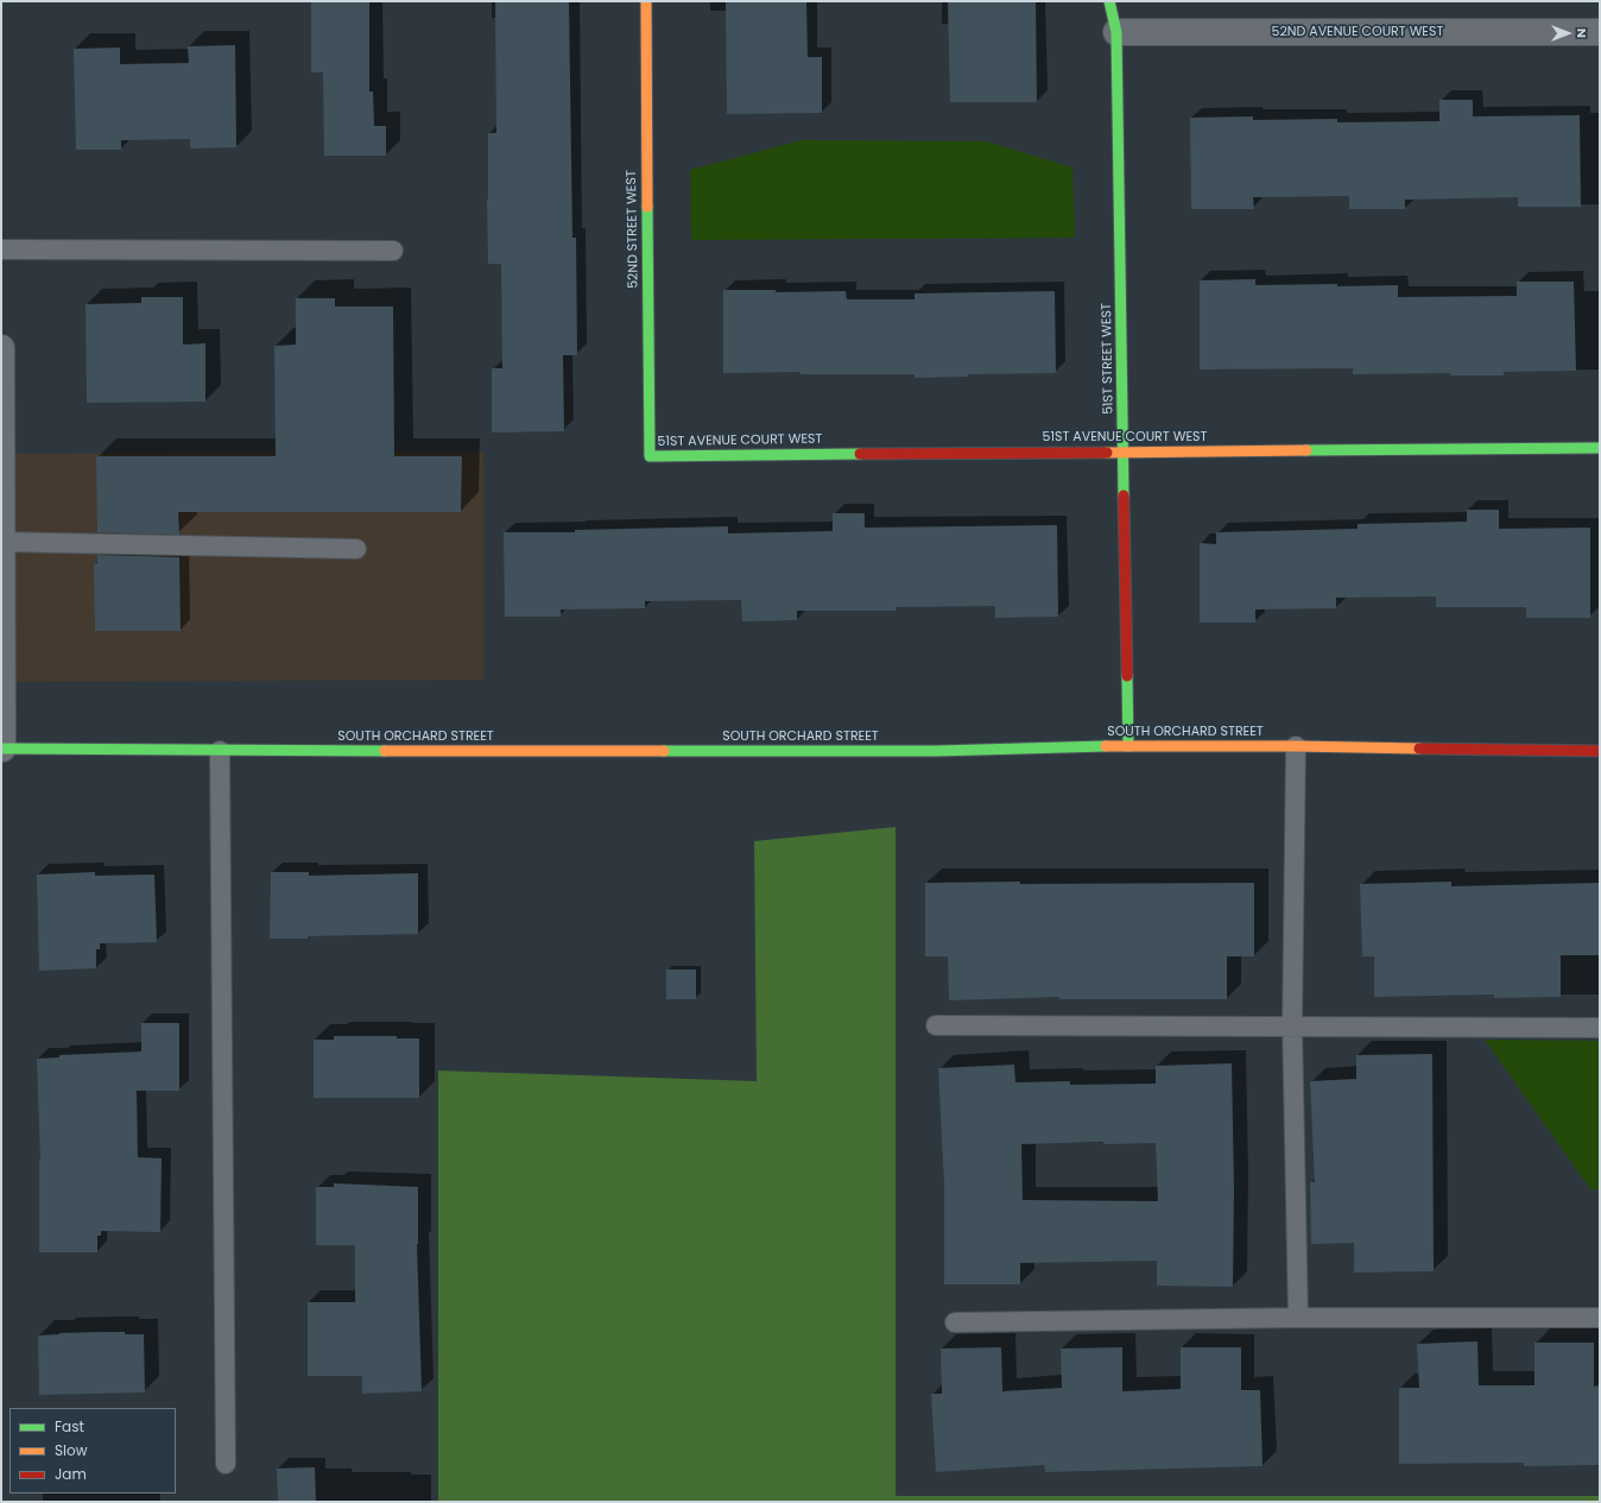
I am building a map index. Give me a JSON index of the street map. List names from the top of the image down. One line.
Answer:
{"streets":{"street":["52ND AVENUE COURT WEST","52ND STREET WEST","51ST STREET WEST","51ST AVENUE COURT WEST","SOUTH ORCHARD STREET"]},"crossings":[["52ND AVENUE COURT WEST","51ST STREET WEST"],["52ND STREET WEST","51ST AVENUE COURT WEST"],["51ST STREET WEST","51ST AVENUE COURT WEST"],["51ST STREET WEST","SOUTH ORCHARD STREET"]],"legend":["Fast","Slow","Jam"],"north":"right"}
